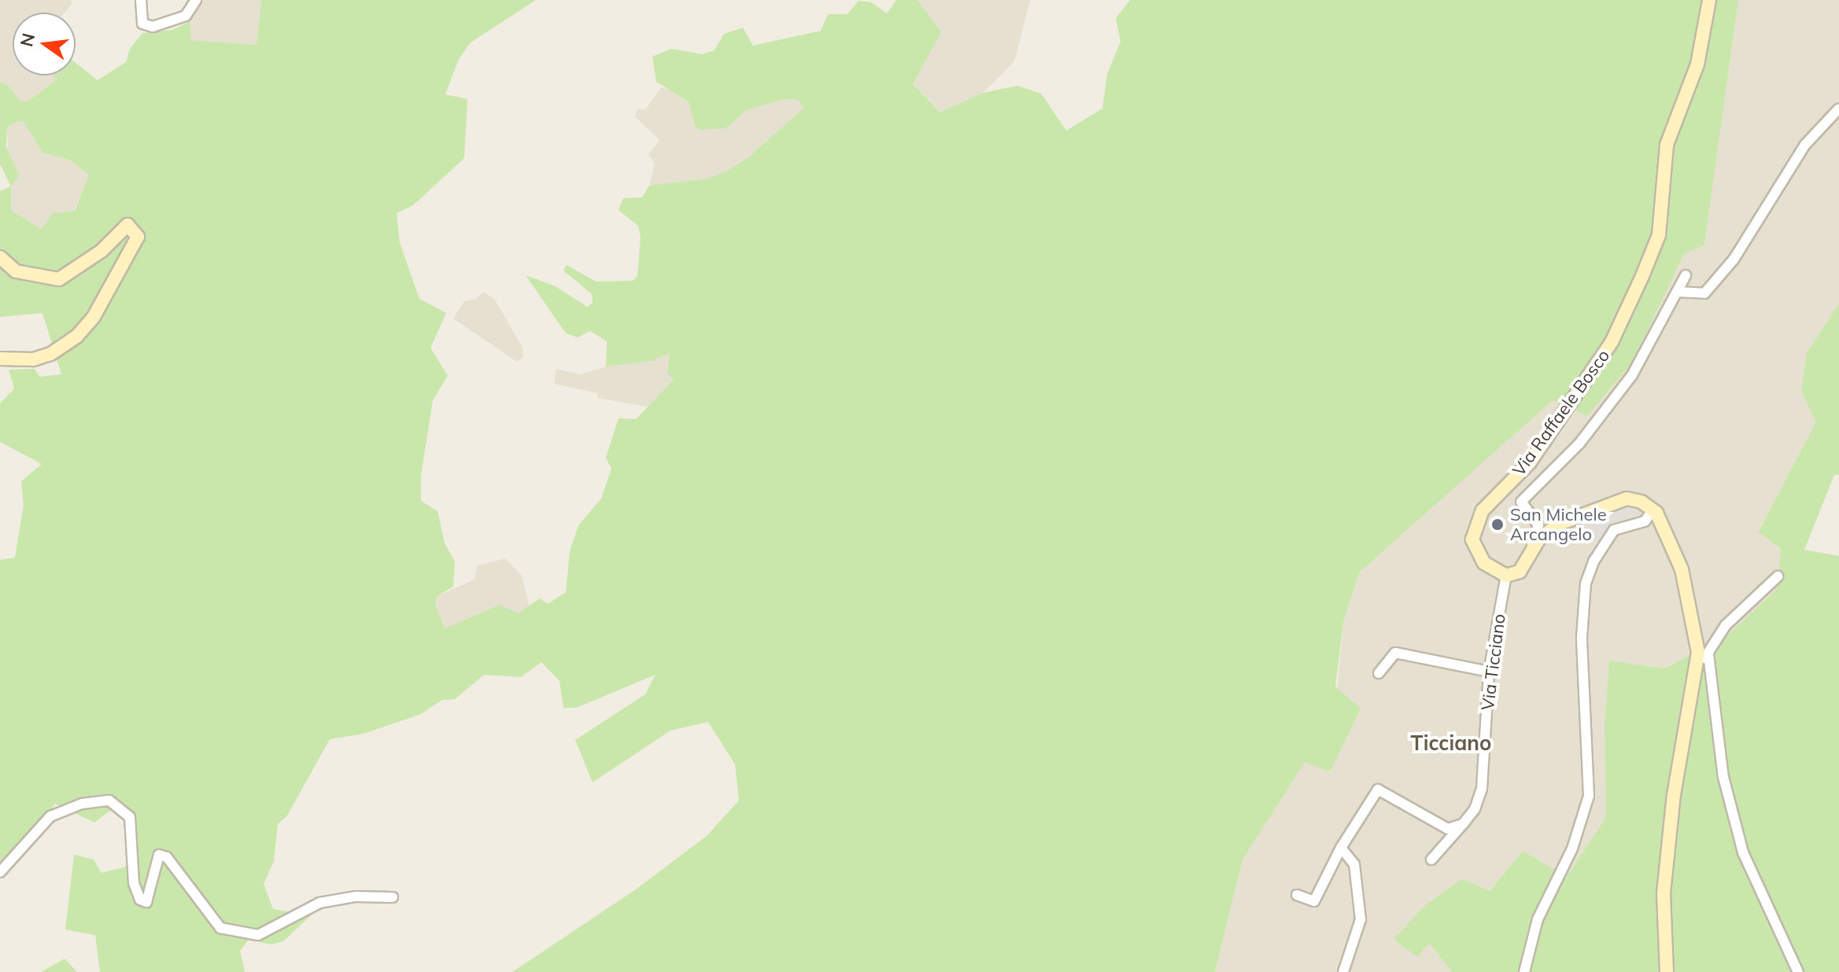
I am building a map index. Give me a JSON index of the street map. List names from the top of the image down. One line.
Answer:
{"streets":{"street":["Via Raffaele Bosco","Via Ticciano"]},"crossings":[["Via Raffaele Bosco","Via Ticciano"]],"districts":["Ticciano"],"places":["San Michele Arcangelo"],"north":"left"}
